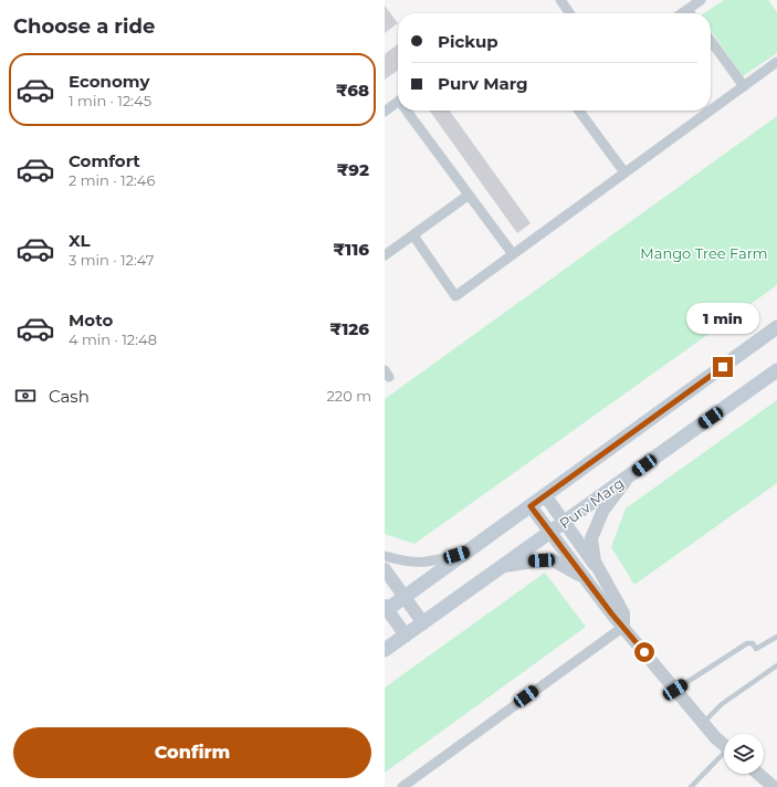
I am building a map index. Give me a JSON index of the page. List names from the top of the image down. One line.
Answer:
{"streets":{"main road":["Purv Marg"]},"parks":["Mango Tree Farm"],"page":{"heading":"Choose a ride","banner":["Pickup","Purv Marg"],"list":[{"name":"Economy","note":"1 min · 12:45","value":"₹68"},{"name":"Comfort","note":"2 min · 12:46","value":"₹92"},{"name":"XL","note":"3 min · 12:47","value":"₹116"},{"name":"Moto","note":"4 min · 12:48","value":"₹126"}],"bubble":"1 min","pay":["Cash","220 m"],"buttons":"Confirm"}}
